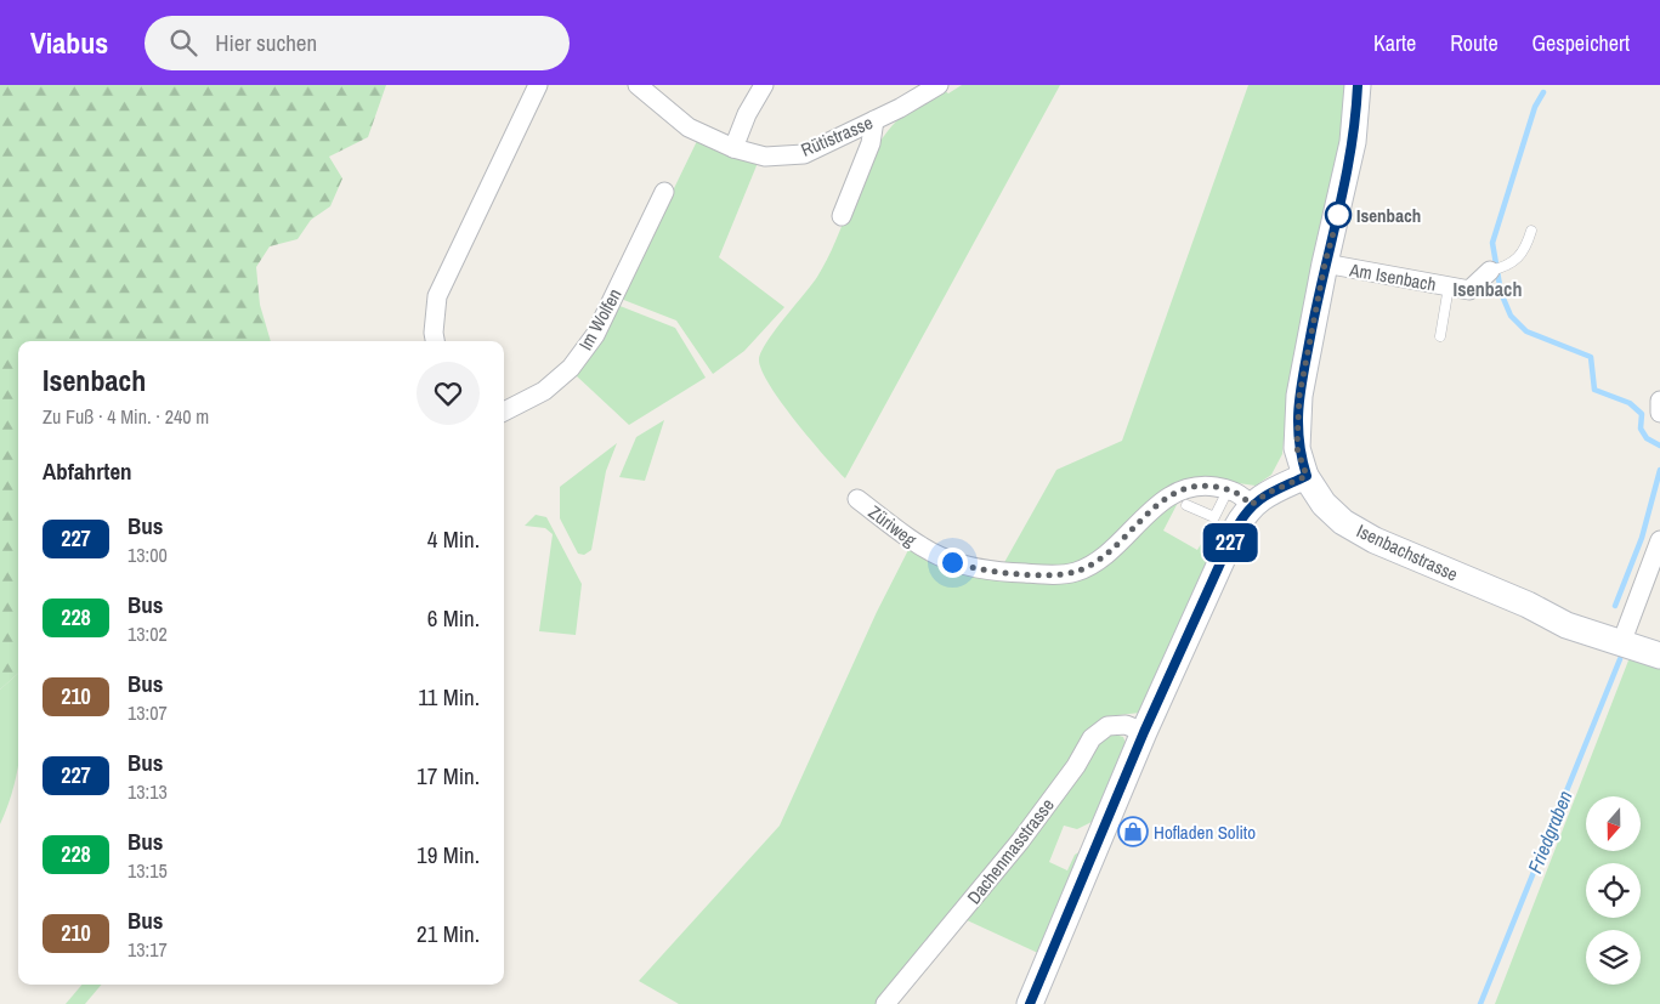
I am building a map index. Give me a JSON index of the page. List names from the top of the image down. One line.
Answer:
{"streets":{"main road":["Isenbachstrasse"],"street":["Rütistrasse","Am Isenbach","Im Wolfen","Züriweg","Dachenmasstrasse"]},"crossings":[["Am Isenbach","Isenbachstrasse"]],"districts":["Isenbach"],"water":["Friedgraben"],"places":{"other":["Isenbach"],"shop":["Hofladen Solito"]},"lines":["bus line 227"],"north":"bottom","page":{"header":"Viabus","search":"Hier suchen","nav":["Karte","Route","Gespeichert"],"on_map":"227","heading":[["Isenbach","Zu Fuß · 4 Min. · 240 m"],"Abfahrten"],"list":[{"mark":"227","name":"Bus","note":"13:00","value":"4 Min."},{"mark":"228","name":"Bus","note":"13:02","value":"6 Min."},{"mark":"210","name":"Bus","note":"13:07","value":"11 Min."},{"mark":"227","name":"Bus","note":"13:13","value":"17 Min."},{"mark":"228","name":"Bus","note":"13:15","value":"19 Min."},{"mark":"210","name":"Bus","note":"13:17","value":"21 Min."}]}}
